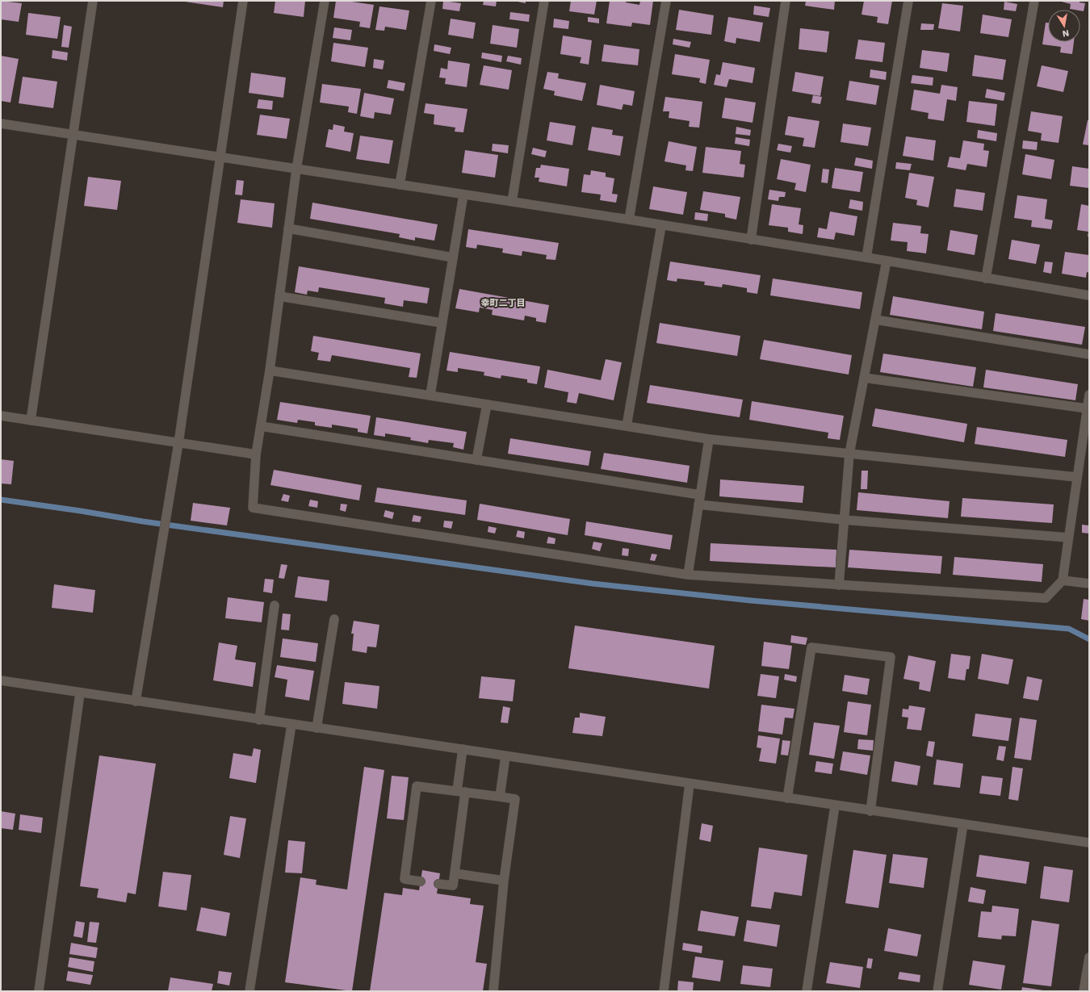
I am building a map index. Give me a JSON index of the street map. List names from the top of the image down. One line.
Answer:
{"districts":["幸町二丁目"],"north":"bottom"}
